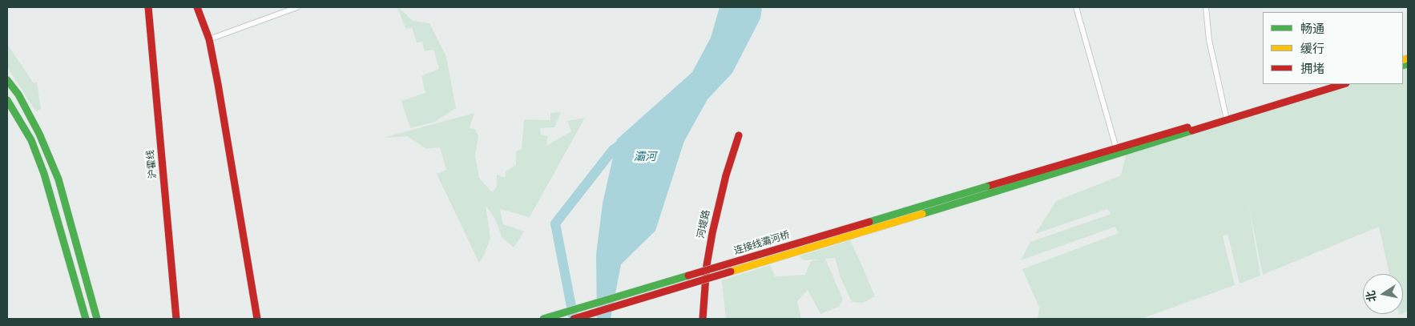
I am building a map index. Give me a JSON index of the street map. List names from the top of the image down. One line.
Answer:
{"streets":{"main road":["沪霍线","河堤路","连接线灞河桥"]},"water":["灞河"],"legend":["畅通","缓行","拥堵"],"north":"left"}
